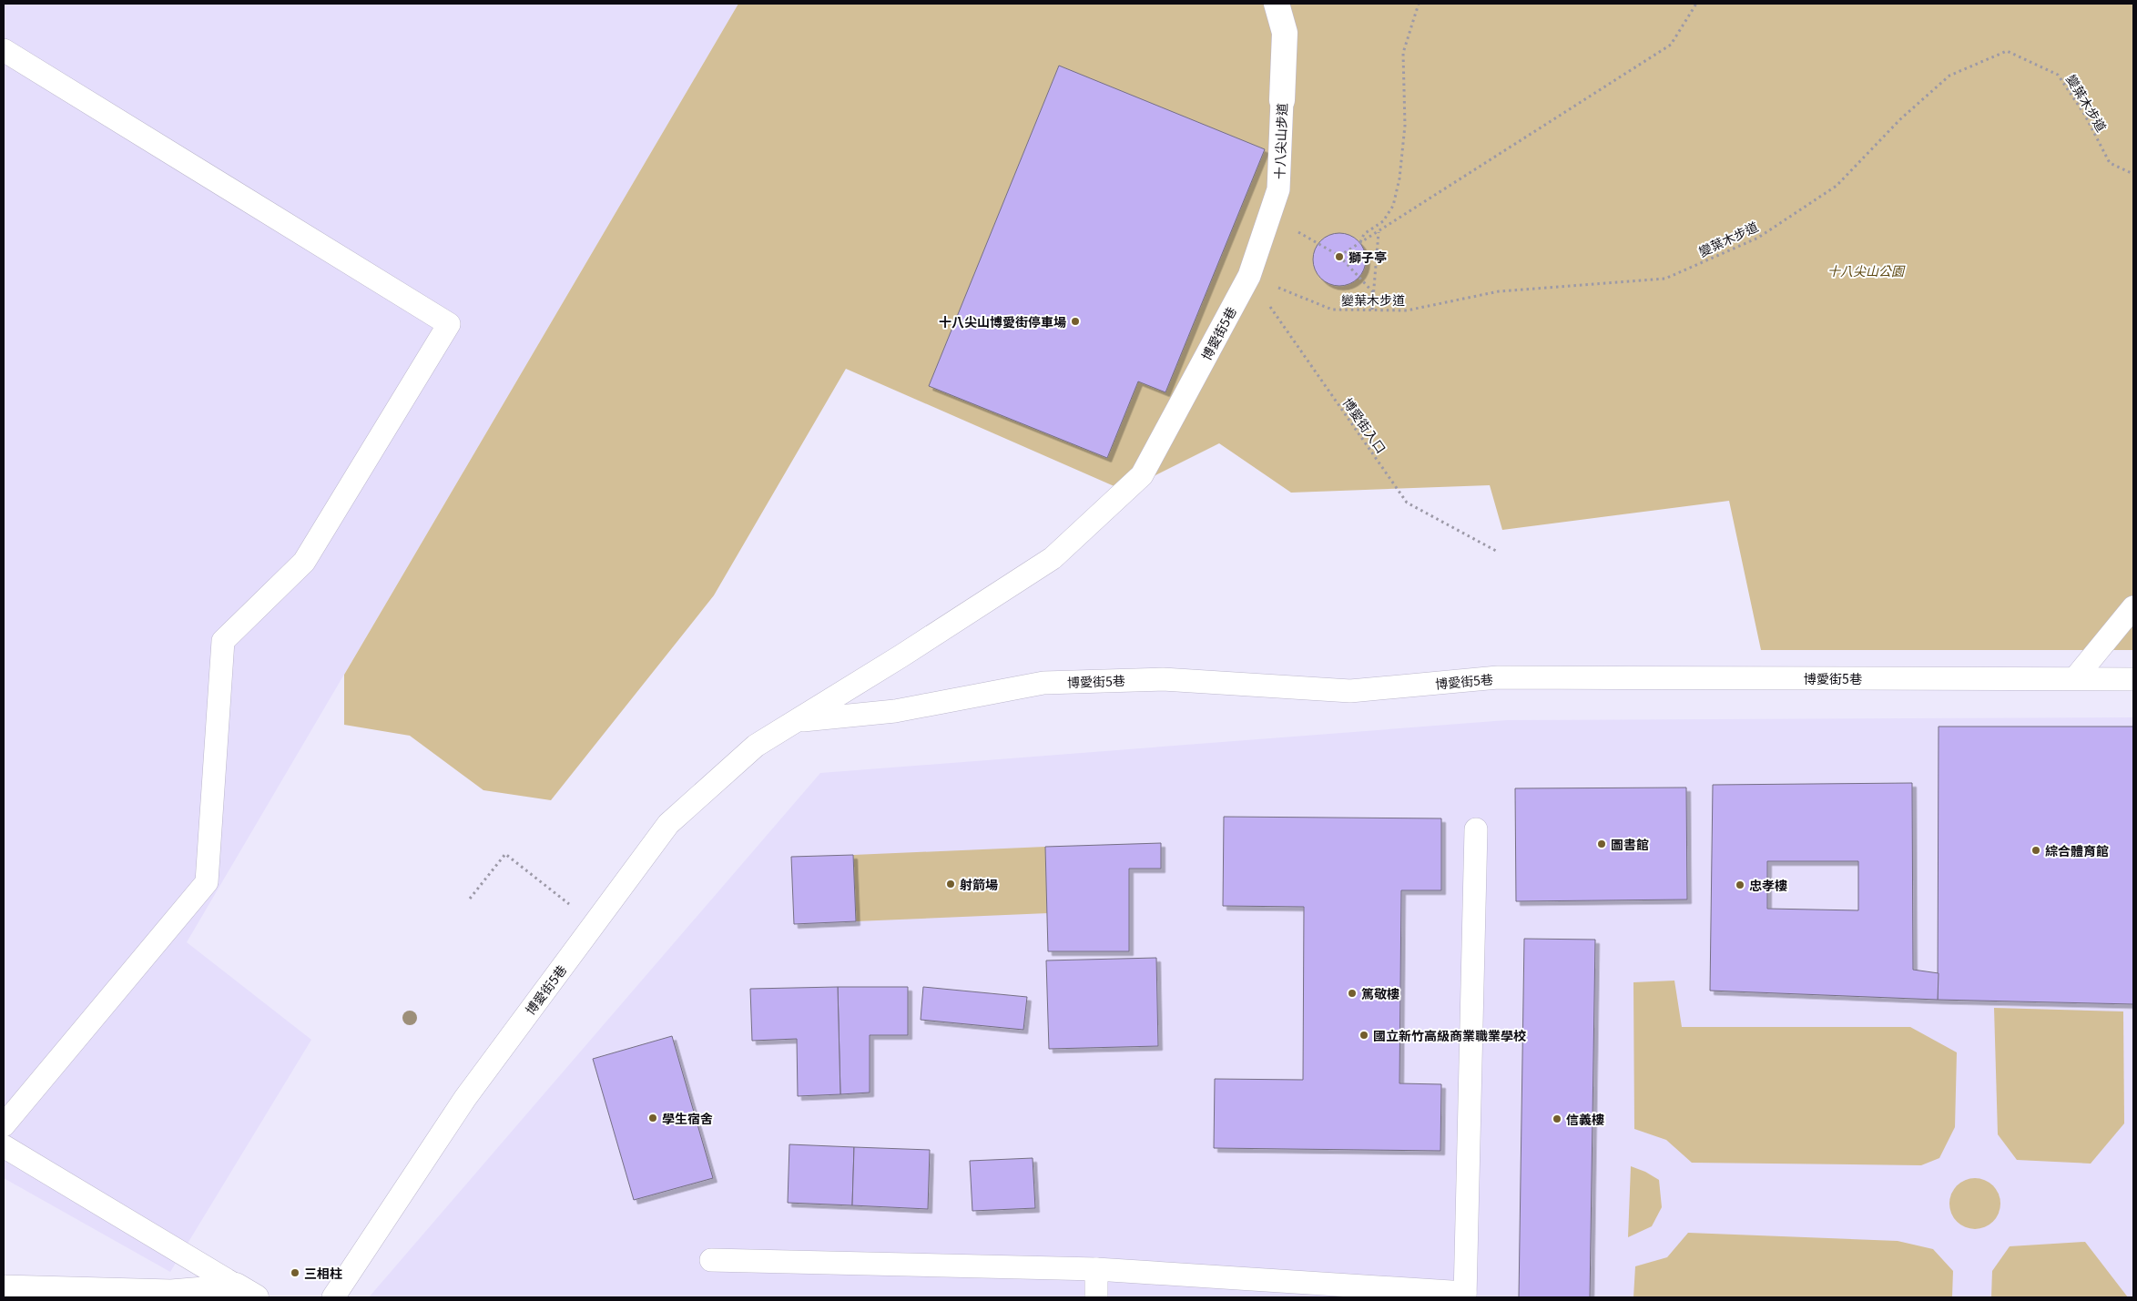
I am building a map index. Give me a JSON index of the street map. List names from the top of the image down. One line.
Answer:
{"streets":{"street":["十八尖山步道"],"lane":["博愛街5巷"],"path":["變葉木步道","博愛街入口"]},"crossings":[["變葉木步道","十八尖山步道"],["變葉木步道","博愛街5巷"],["變葉木步道","博愛街入口"],["十八尖山步道","博愛街5巷"],["十八尖山步道","博愛街入口"],["博愛街5巷","博愛街入口"]],"parks":["十八尖山公園"],"places":["獅子亭","十八尖山博愛街停車場","圖書館","綜合體育館","射箭場","忠孝樓","篤敬樓","國立新竹高級商業職業學校","學生宿舍","信義樓","三相柱"]}
